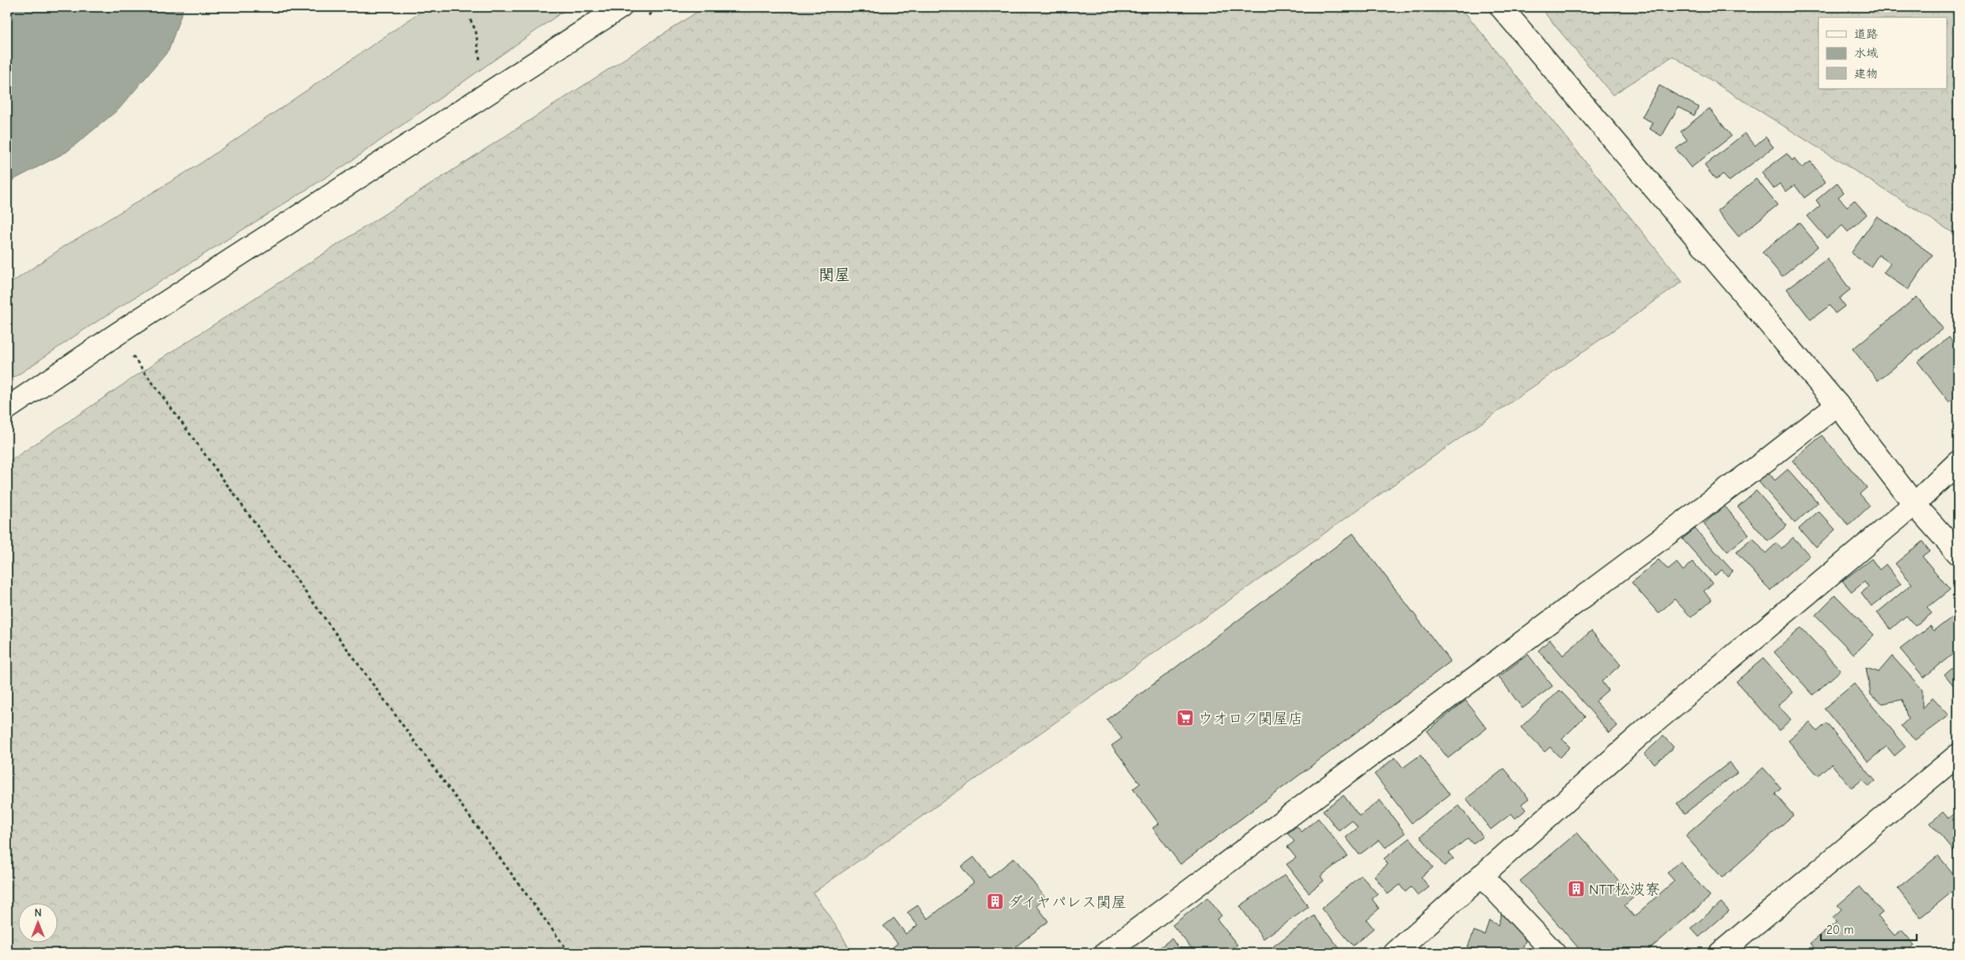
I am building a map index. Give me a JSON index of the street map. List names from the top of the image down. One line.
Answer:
{"districts":["関屋"],"places":{"supermarket":["ウオロク関屋店"],"building":["NTT松波寮","ダイヤパレス関屋"]},"legend":["道路","水域","建物"],"scale_bar":"20 m","north":"top"}
